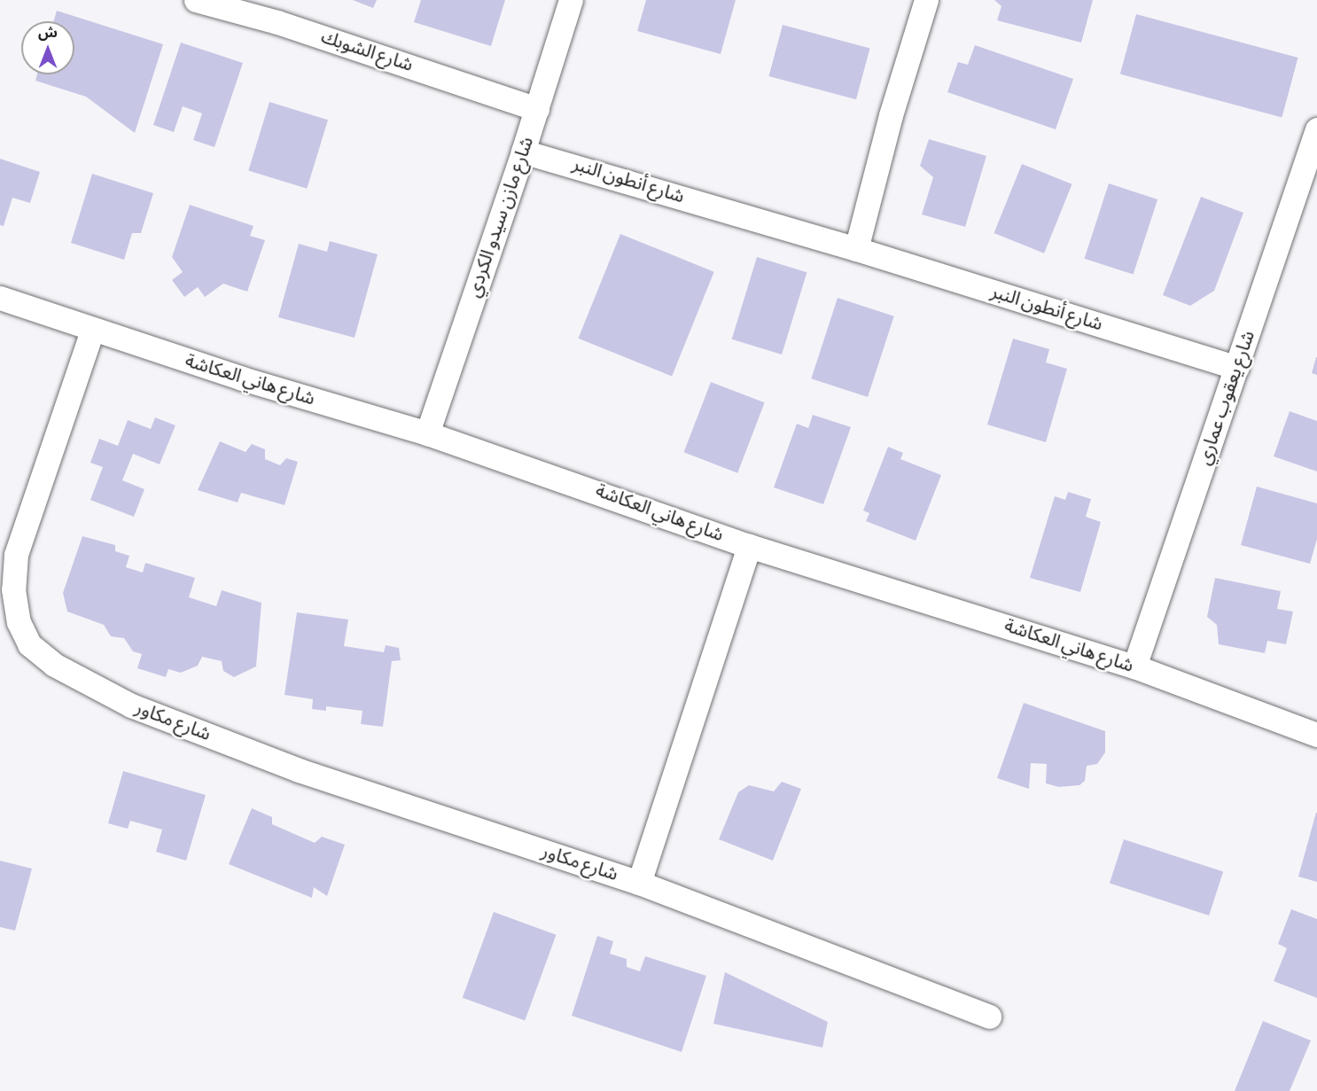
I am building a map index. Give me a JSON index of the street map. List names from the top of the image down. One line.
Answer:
{"streets":{"street":["شارع الشوبك","شارع أنطون النبر","شارع مازن سيدو الكردي","شارع هاني العكاشة","شارع يعقوب عماري","شارع مكاور"]},"crossings":[["شارع الشوبك","شارع مازن سيدو الكردي"],["شارع أنطون النبر","شارع مازن سيدو الكردي"],["شارع أنطون النبر","شارع يعقوب عماري"],["شارع مازن سيدو الكردي","شارع هاني العكاشة"],["شارع هاني العكاشة","شارع يعقوب عماري"],["شارع هاني العكاشة","شارع مكاور"]],"north":"top"}
